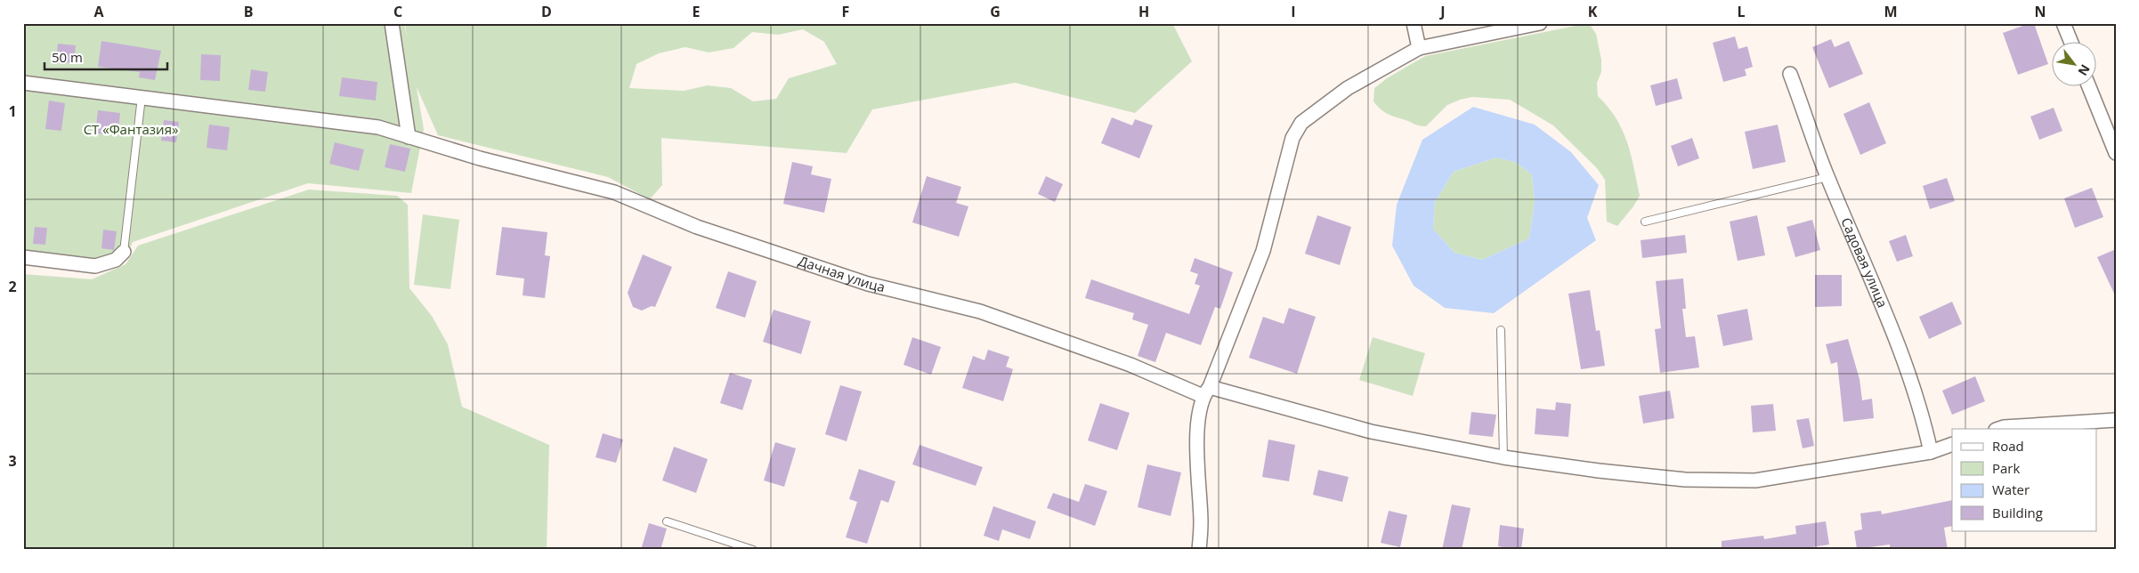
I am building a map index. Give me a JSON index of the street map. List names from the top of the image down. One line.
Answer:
{"streets":{"street":["Садовая улица","Дачная улица"]},"crossings":[["Садовая улица","Дачная улица"]],"parks":["СТ «Фантазия»"],"legend":["Road","Park","Water","Building"],"scale_bar":"50 m","north":"bottom right","grid":{"columns":["A","B","C","D","E","F","G","H","I","J","K","L","M","N"],"rows":["1","2","3"]}}
